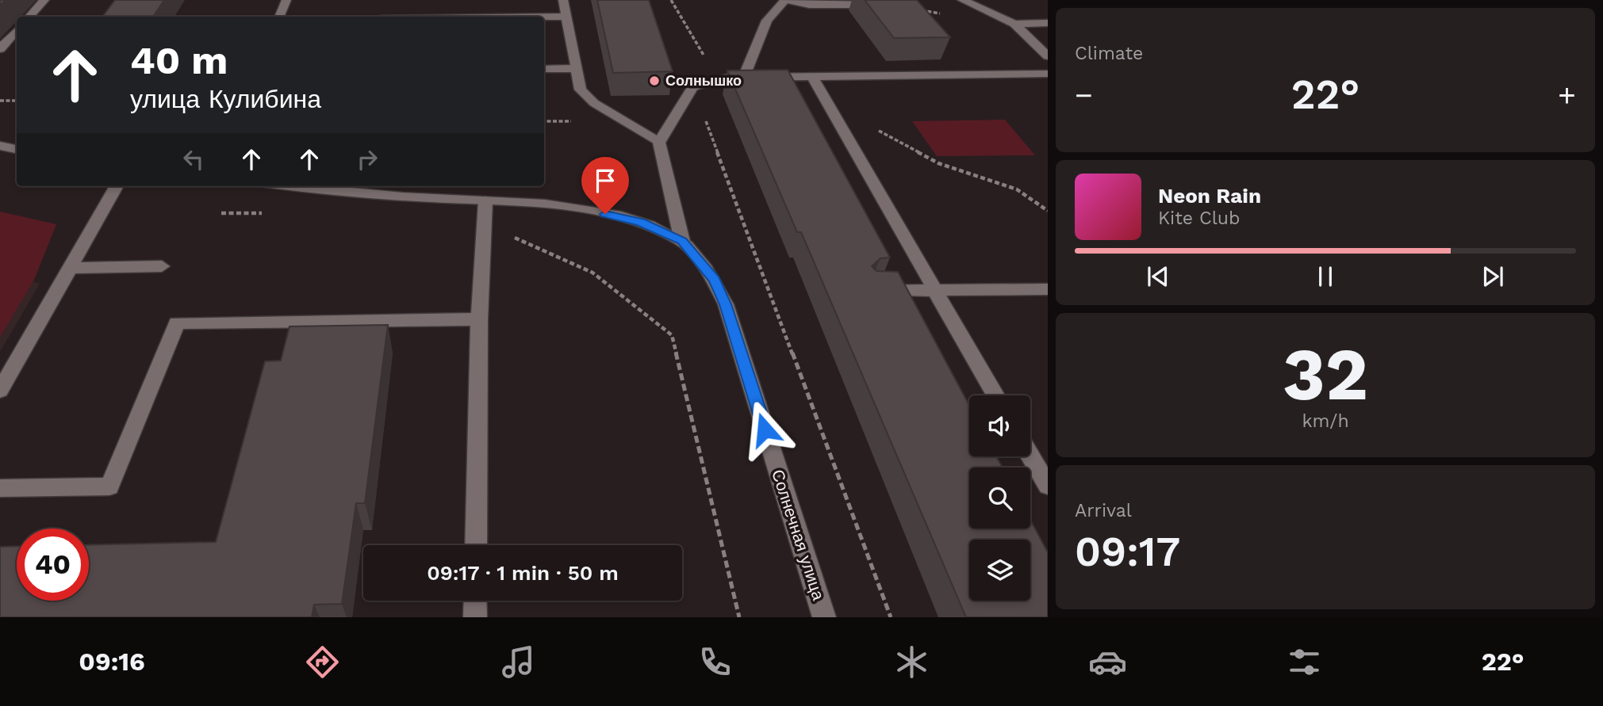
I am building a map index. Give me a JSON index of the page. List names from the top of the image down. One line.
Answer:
{"streets":{"street":["Солнечная улица"]},"places":["Солнышко"],"page":{"tile":["Climate",["32","km/h"],["Arrival","09:17"]],"turn":["40 m","улица Кулибина"],"heat":["−","22°","+"],"song":["Neon Rain","Kite Club"],"limit":"40","trip":"09:17 · 1 min · 50 m","tabs":["09:16","22°"]}}
